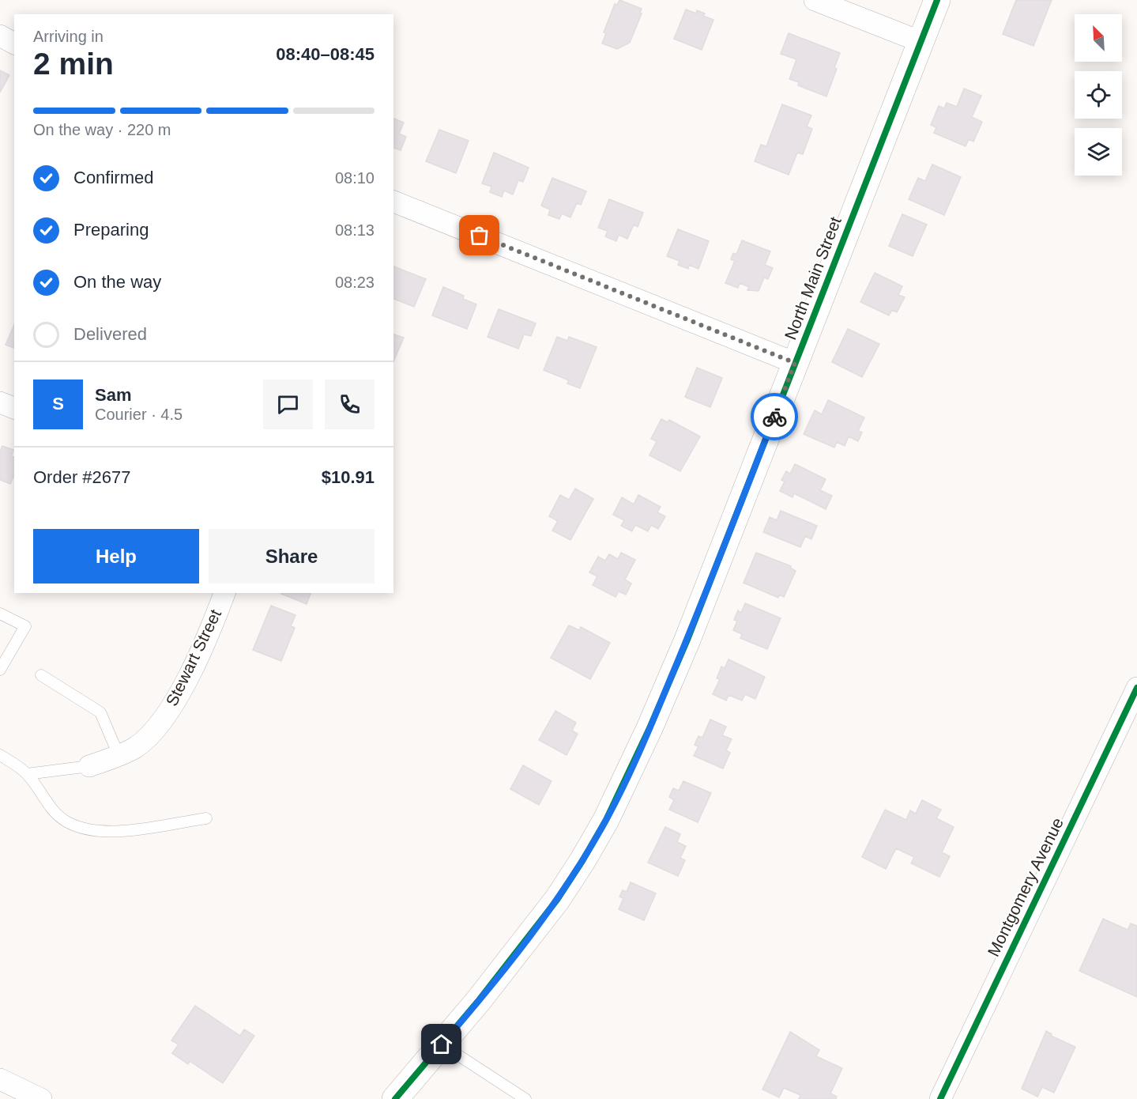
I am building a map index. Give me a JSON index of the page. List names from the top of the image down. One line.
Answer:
{"streets":{"street":["North Main Street","Stewart Street","Montgomery Avenue"]},"north":"top left","page":{"heading":["2 min","Arriving in","08:40–08:45"],"panel":["Sam","Courier · 4.5","Order #2677","$10.91"],"bar":"On the way · 220 m","list":[["Confirmed","08:10"],["Preparing","08:13"],["On the way","08:23"],"Delivered"],"round":"S","buttons":["Help","Share"]}}
